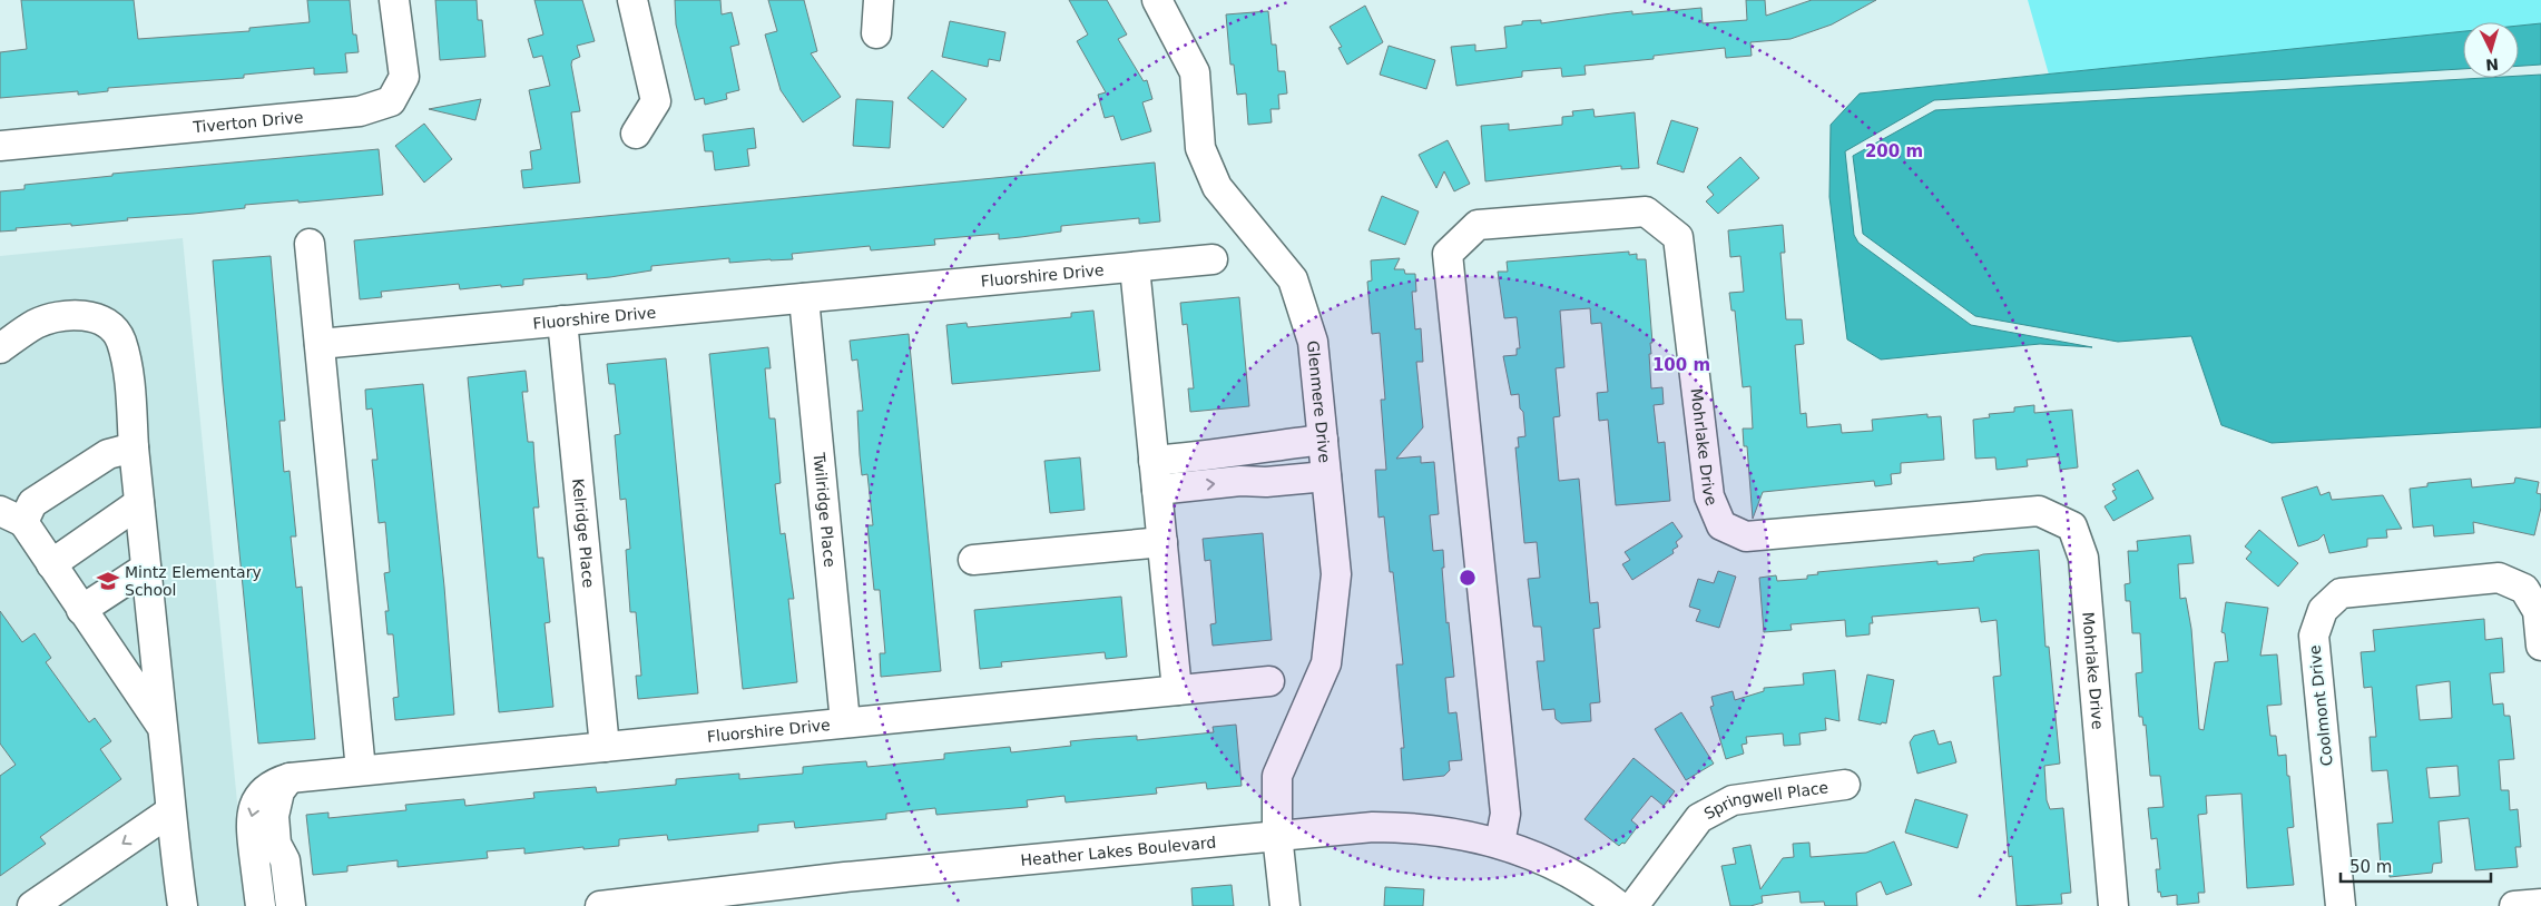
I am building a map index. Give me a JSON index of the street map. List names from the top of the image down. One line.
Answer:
{"streets":{"street":["Tiverton Drive","Fluorshire Drive","Glenmere Drive","Mohrlake Drive","Twilridge Place","Kelridge Place","Coolmont Drive","Springwell Place","Heather Lakes Boulevard"]},"crossings":[["Fluorshire Drive","Twilridge Place"],["Fluorshire Drive","Kelridge Place"],["Glenmere Drive","Heather Lakes Boulevard"],["Mohrlake Drive","Heather Lakes Boulevard"]],"places":{"school or university":["Mintz Elementary School"]},"scale_bar":"50 m","north":"bottom","rings":["200 m","100 m"]}
